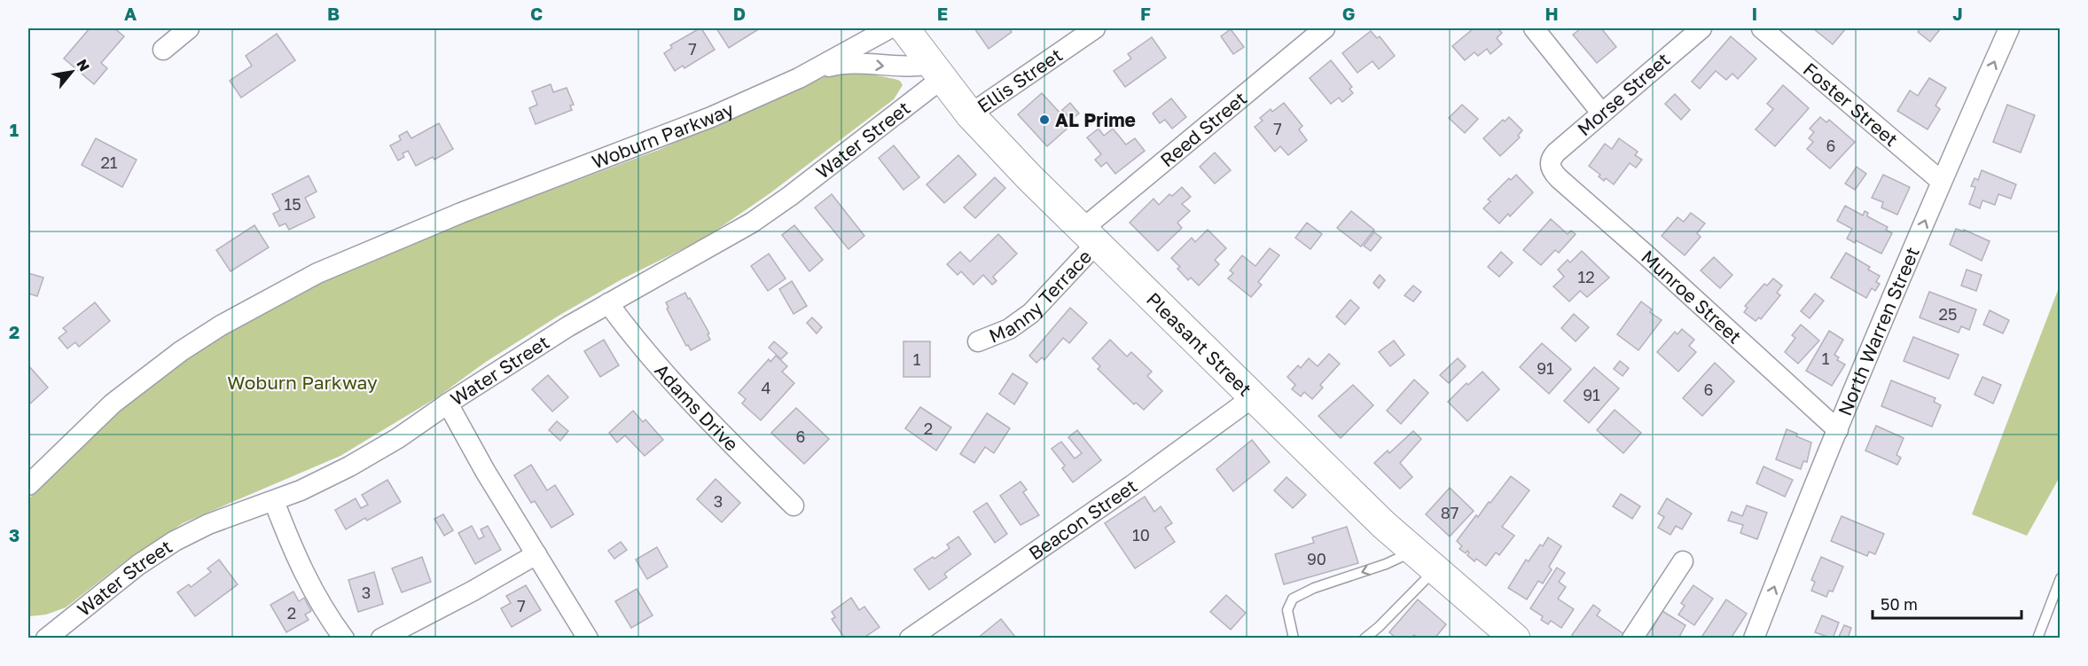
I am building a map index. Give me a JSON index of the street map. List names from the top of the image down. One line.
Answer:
{"streets":{"main road":["Pleasant Street"],"street":["Ellis Street","Morse Street","Foster Street","Reed Street","Woburn Parkway","Water Street","Manny Terrace","Munroe Street","North Warren Street","Adams Drive","Beacon Street"]},"crossings":[["Ellis Street","Pleasant Street"],["Morse Street","Munroe Street"],["Foster Street","North Warren Street"],["Reed Street","Manny Terrace"],["Reed Street","Pleasant Street"],["Woburn Parkway","Water Street"],["Woburn Parkway","Pleasant Street"],["Water Street","Pleasant Street"],["Water Street","Adams Drive"],["Manny Terrace","Pleasant Street"],["Munroe Street","North Warren Street"],["Pleasant Street","Beacon Street"]],"one_way":["North Warren Street"],"parks":["Woburn Parkway"],"places":["AL Prime"],"house_numbers":["7","7","6","21","15","12","25","1","1","91","4","6","91","2","6","3","87","10","90","3","7","2"],"scale_bar":"50 m","north":"top right","grid":{"columns":["A","B","C","D","E","F","G","H","I","J"],"rows":["1","2","3"]}}
